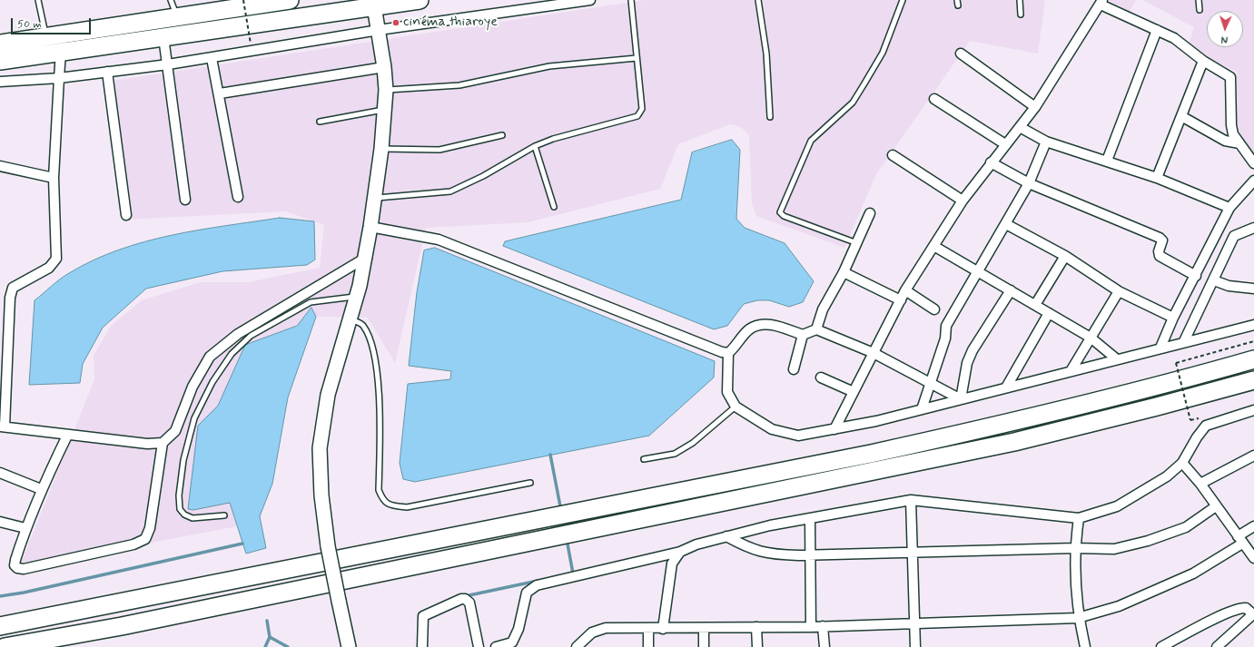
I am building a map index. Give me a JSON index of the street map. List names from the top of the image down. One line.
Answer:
{"places":["cinéma thiaroye"],"scale_bar":"50 m","north":"bottom"}
